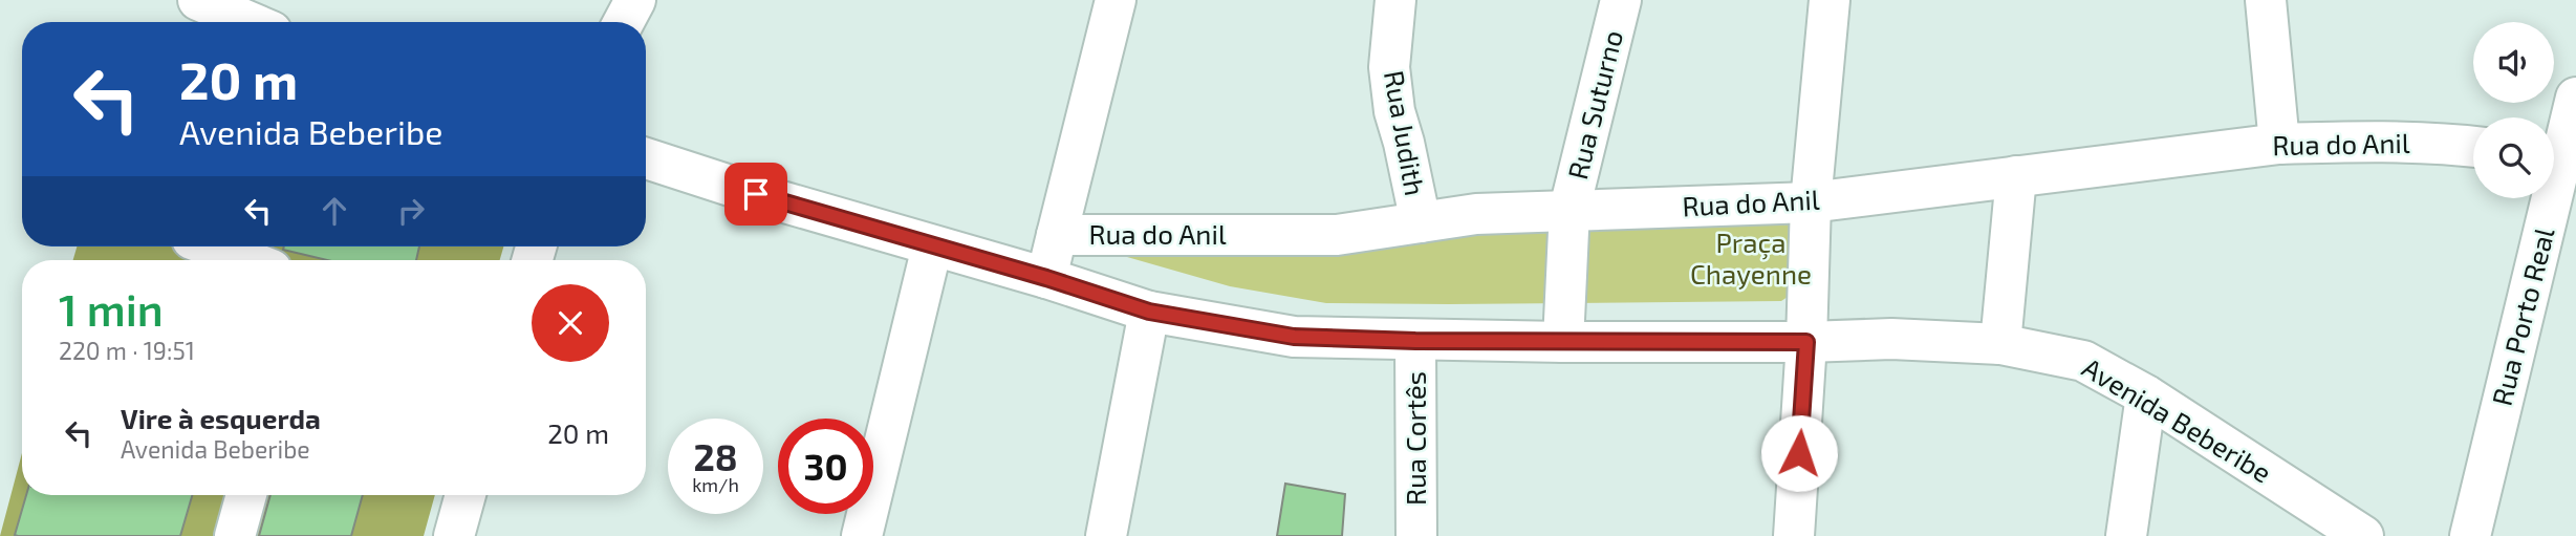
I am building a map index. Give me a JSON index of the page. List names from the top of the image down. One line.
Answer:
{"streets":{"street":["Rua Suturno","Rua Judith","Rua do Anil","Rua Porto Real","Avenida Beberibe","Rua Cortês"]},"crossings":[["Rua Suturno","Rua do Anil"],["Rua Suturno","Avenida Beberibe"],["Rua Judith","Rua do Anil"],["Rua do Anil","Avenida Beberibe"],["Avenida Beberibe","Rua Cortês"]],"parks":["Praça Chayenne"],"page":{"turn":["20 m","Avenida Beberibe"],"heading":["1 min","220 m · 19:51"],"list":[{"name":"Vire à esquerda","note":"Avenida Beberibe","value":"20 m"}],"speed":"28 km/h","limit":"30"}}
